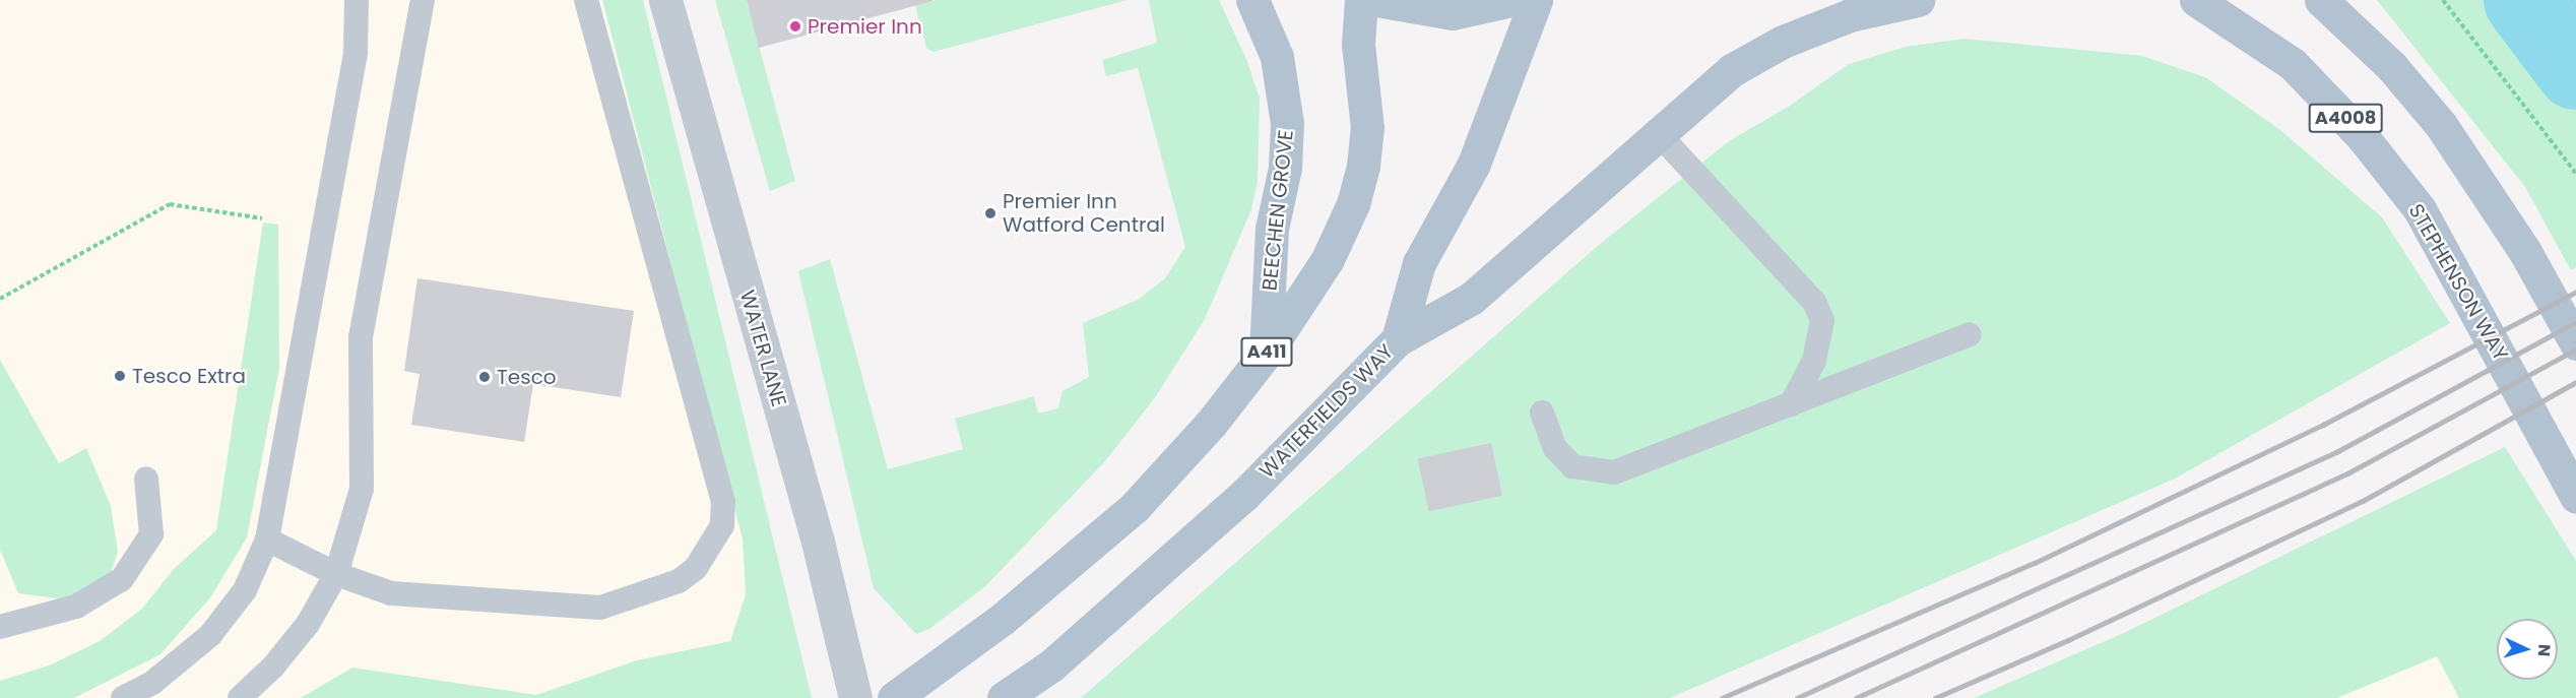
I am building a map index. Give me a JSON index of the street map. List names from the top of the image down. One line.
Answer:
{"streets":{"main road":["A4008","BEECHEN GROVE","STEPHENSON WAY","A411","WATERFIELDS WAY"],"street":["WATER LANE"]},"crossings":[["BEECHEN GROVE","A411"]],"places":["Premier Inn","Premier Inn Watford Central","Tesco Extra","Tesco"],"north":"right"}
